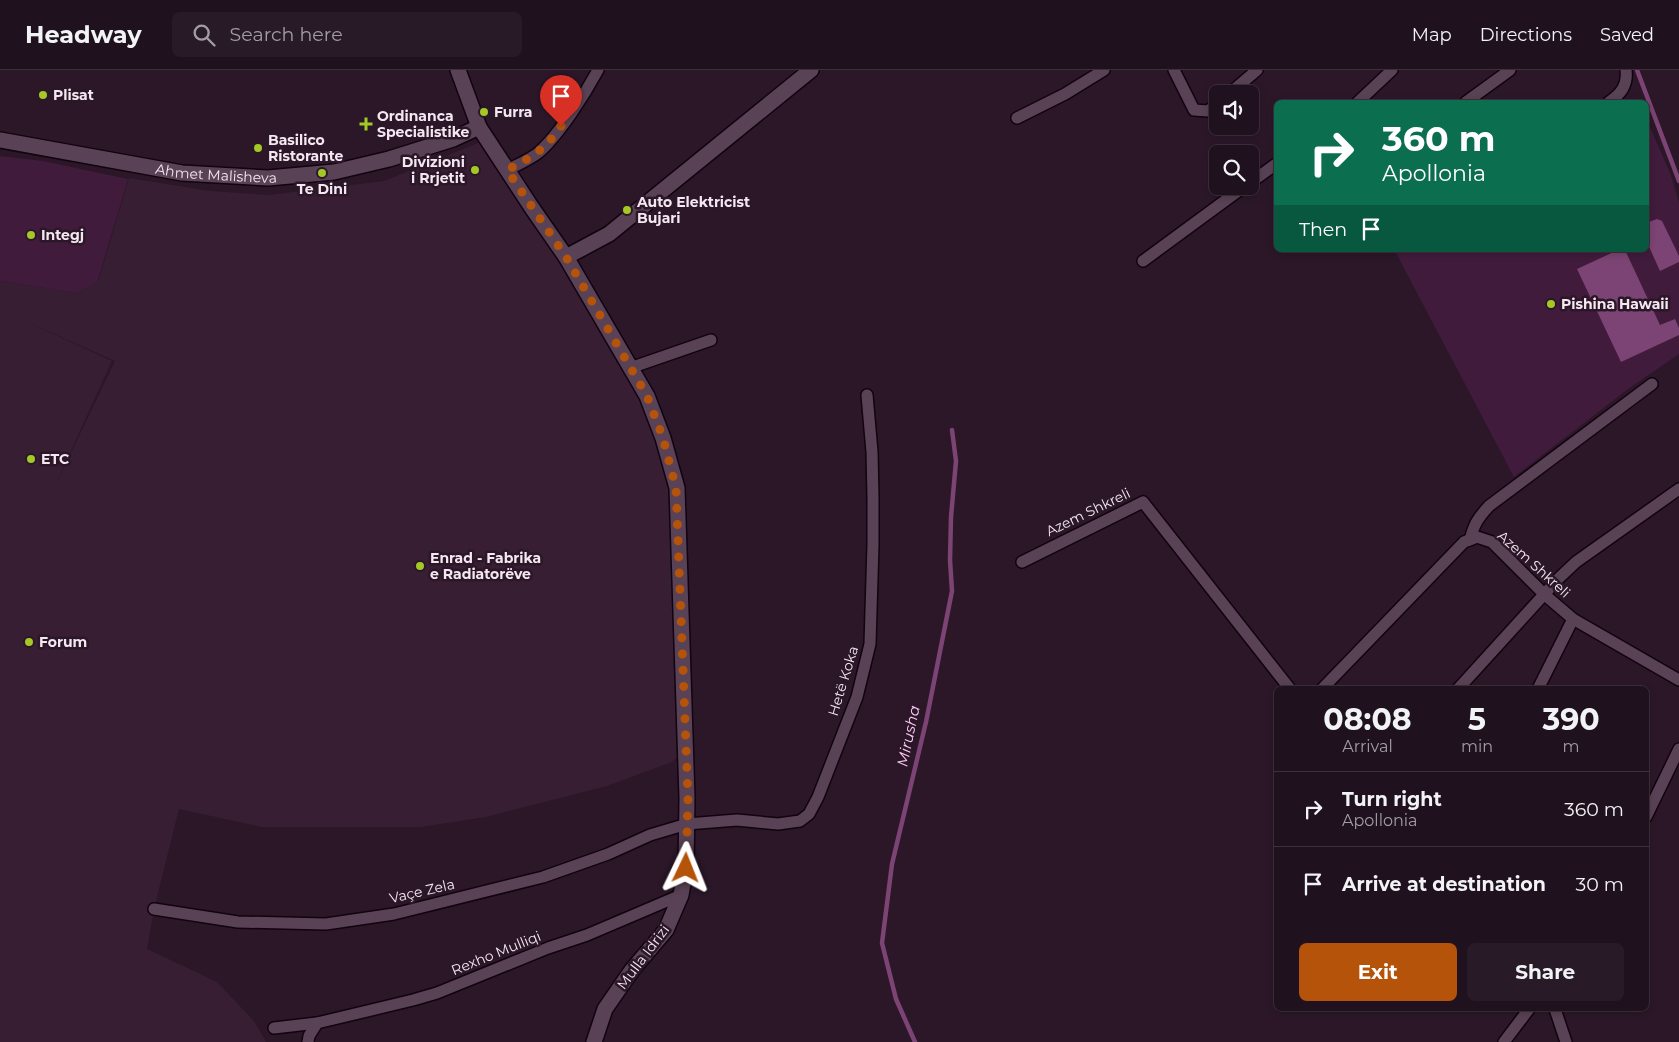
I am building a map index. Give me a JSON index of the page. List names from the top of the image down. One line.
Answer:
{"streets":{"street":["Ahmet Malisheva","Azem Shkreli","Hetë Koka","Vaçe Zela","Rexho Mulliqi","Mulla Idrizi"]},"crossings":[["Ahmet Malisheva","Mulla Idrizi"],["Hetë Koka","Vaçe Zela"],["Hetë Koka","Mulla Idrizi"],["Vaçe Zela","Mulla Idrizi"],["Rexho Mulliqi","Mulla Idrizi"]],"water":["Mirusha"],"places":{"other":["Plisat","Furra","Basilico Ristorante","Divizioni i Rrjetit","Te Dini","Auto Elektricist Bujari","Integj","Pishina Hawaii","ETC","Enrad - Fabrika e Radiatorëve","Forum"],"health":["Ordinanca Specialistike"]},"page":{"header":"Headway","search":"Search here","nav":["Map","Directions","Saved"],"turn":["360 m","Apollonia"],"then":"Then","eta":["08:08","Arrival","5","min","390","m"],"list":[{"name":"Turn right","note":"Apollonia","value":"360 m"},{"name":"Arrive at destination","value":"30 m"}],"buttons":["Exit","Share"]}}
